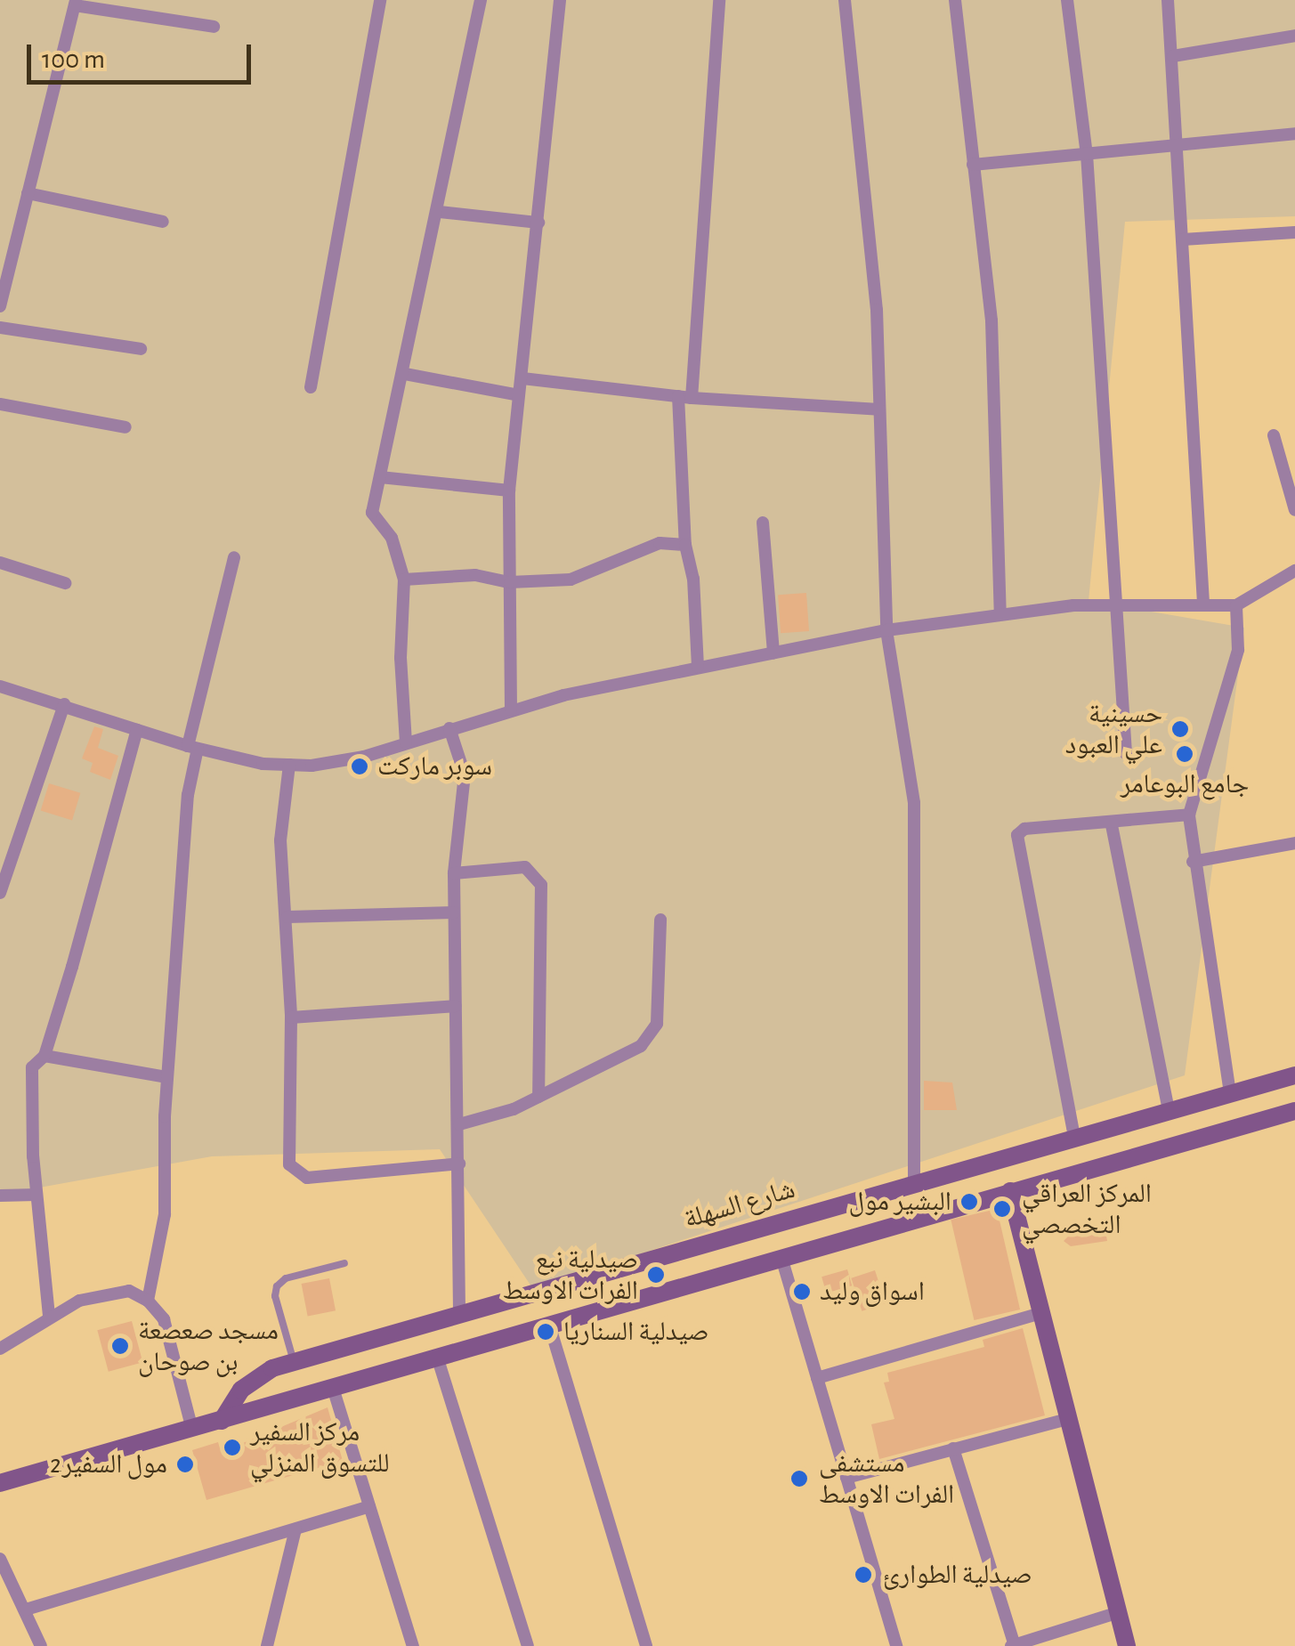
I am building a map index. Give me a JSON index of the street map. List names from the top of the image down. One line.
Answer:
{"streets":{"main road":["شارع السهلة"]},"places":["حسينية علي العبود","جامع البوعامر","سوبر ماركت","البشير مول","المركز العراقي التخصصي","صيدلية نبع الفرات الاوسط","اسواق وليد","صيدلية السناريا","مسجد صعصعة بن صوحان","مركز السفير للتسوق المنزلي","مول السفير2","مستشفى الفرات الاوسط","صيدلية الطوارئ"],"scale_bar":"100 m"}
